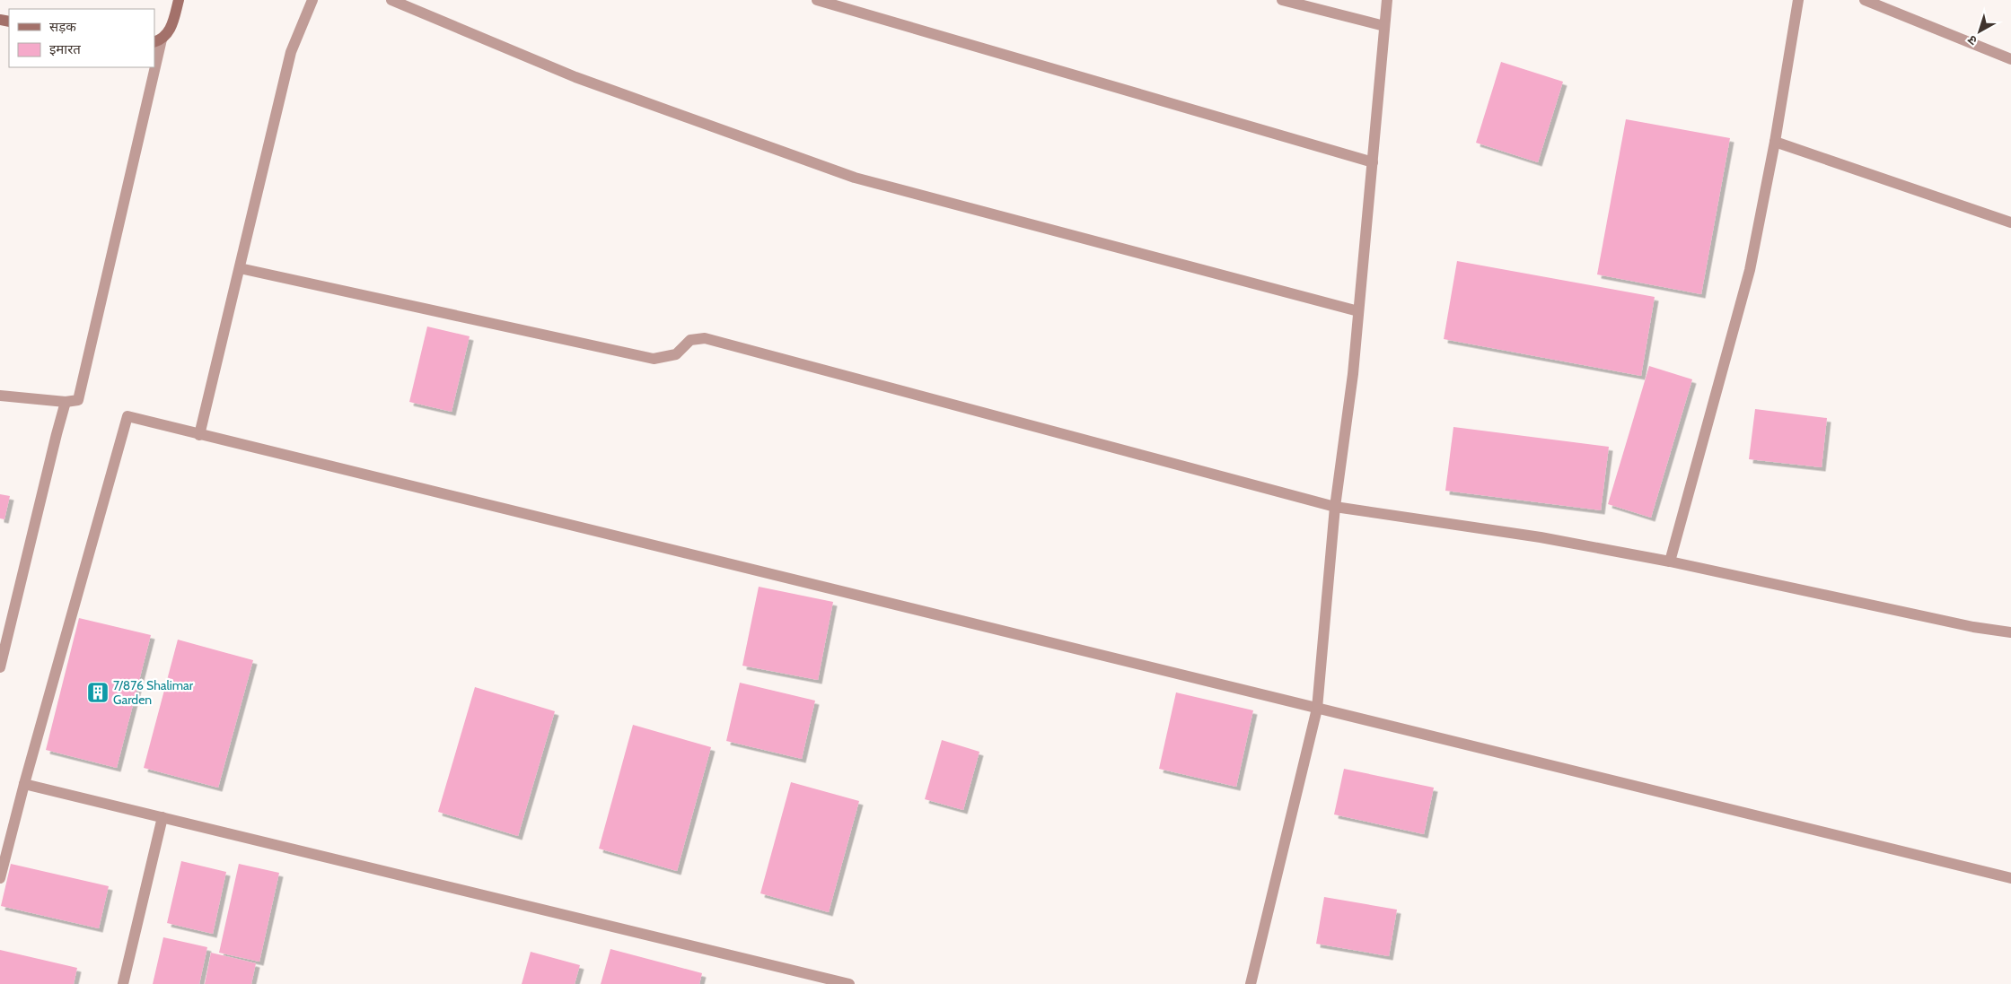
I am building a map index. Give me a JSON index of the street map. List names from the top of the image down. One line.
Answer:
{"places":{"building":["7/876 Shalimar Garden"]},"legend":["सड़क","इमारत"],"north":"bottom left"}
